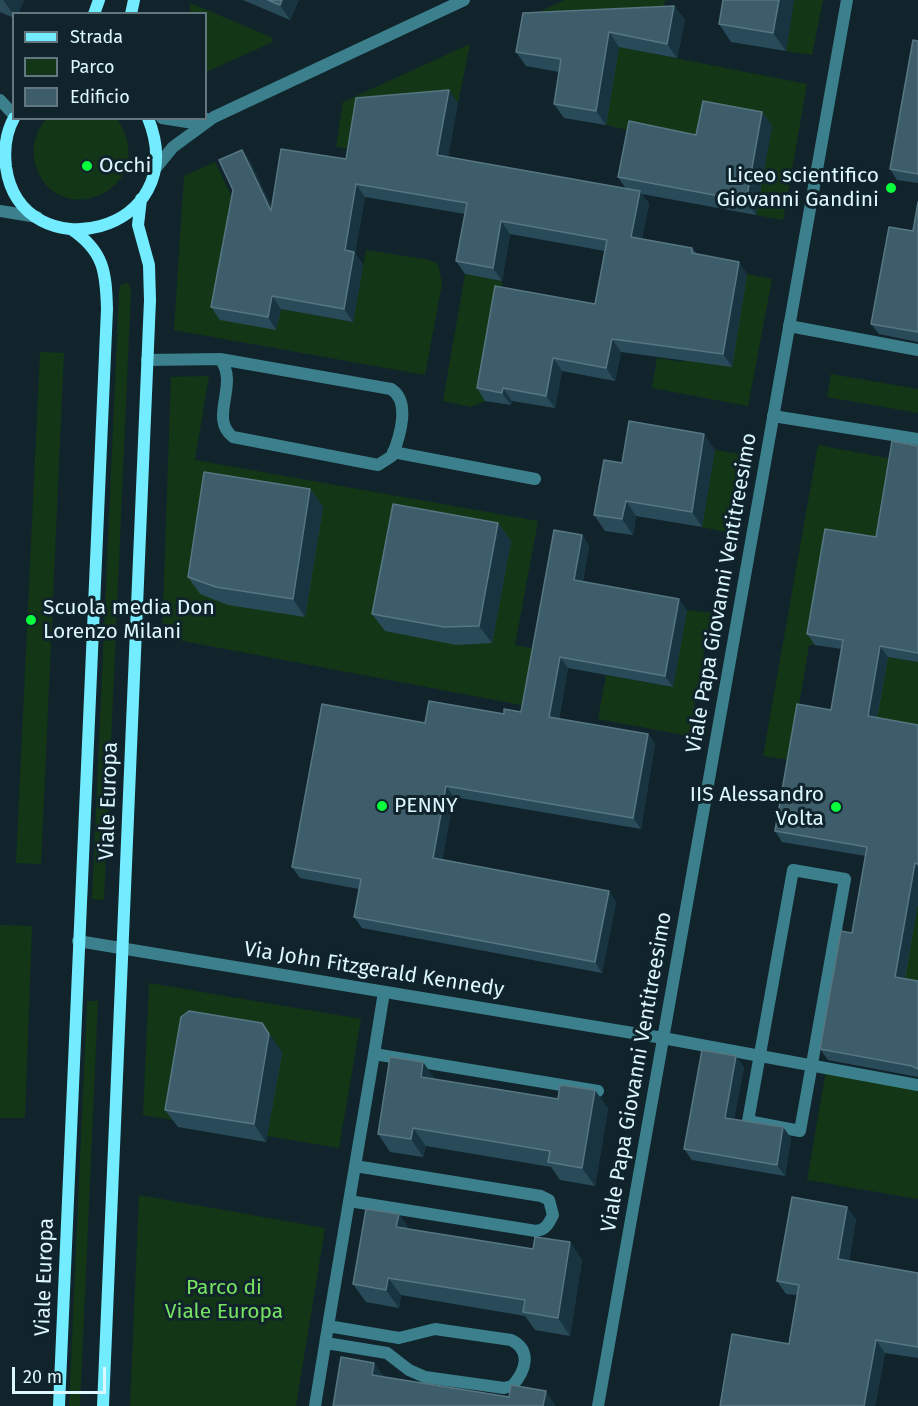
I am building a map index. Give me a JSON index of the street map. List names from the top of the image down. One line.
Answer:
{"streets":{"street":["Viale Papa Giovanni Ventitreesimo","Viale Europa","Via John Fitzgerald Kennedy"]},"crossings":[["Viale Papa Giovanni Ventitreesimo","Via John Fitzgerald Kennedy"],["Viale Europa","Via John Fitzgerald Kennedy"]],"parks":["Parco di Viale Europa"],"places":["Occhi","Liceo scientifico Giovanni Gandini","Scuola media Don Lorenzo Milani","PENNY","IIS Alessandro Volta"],"legend":["Strada","Parco","Edificio"],"scale_bar":"20 m"}
